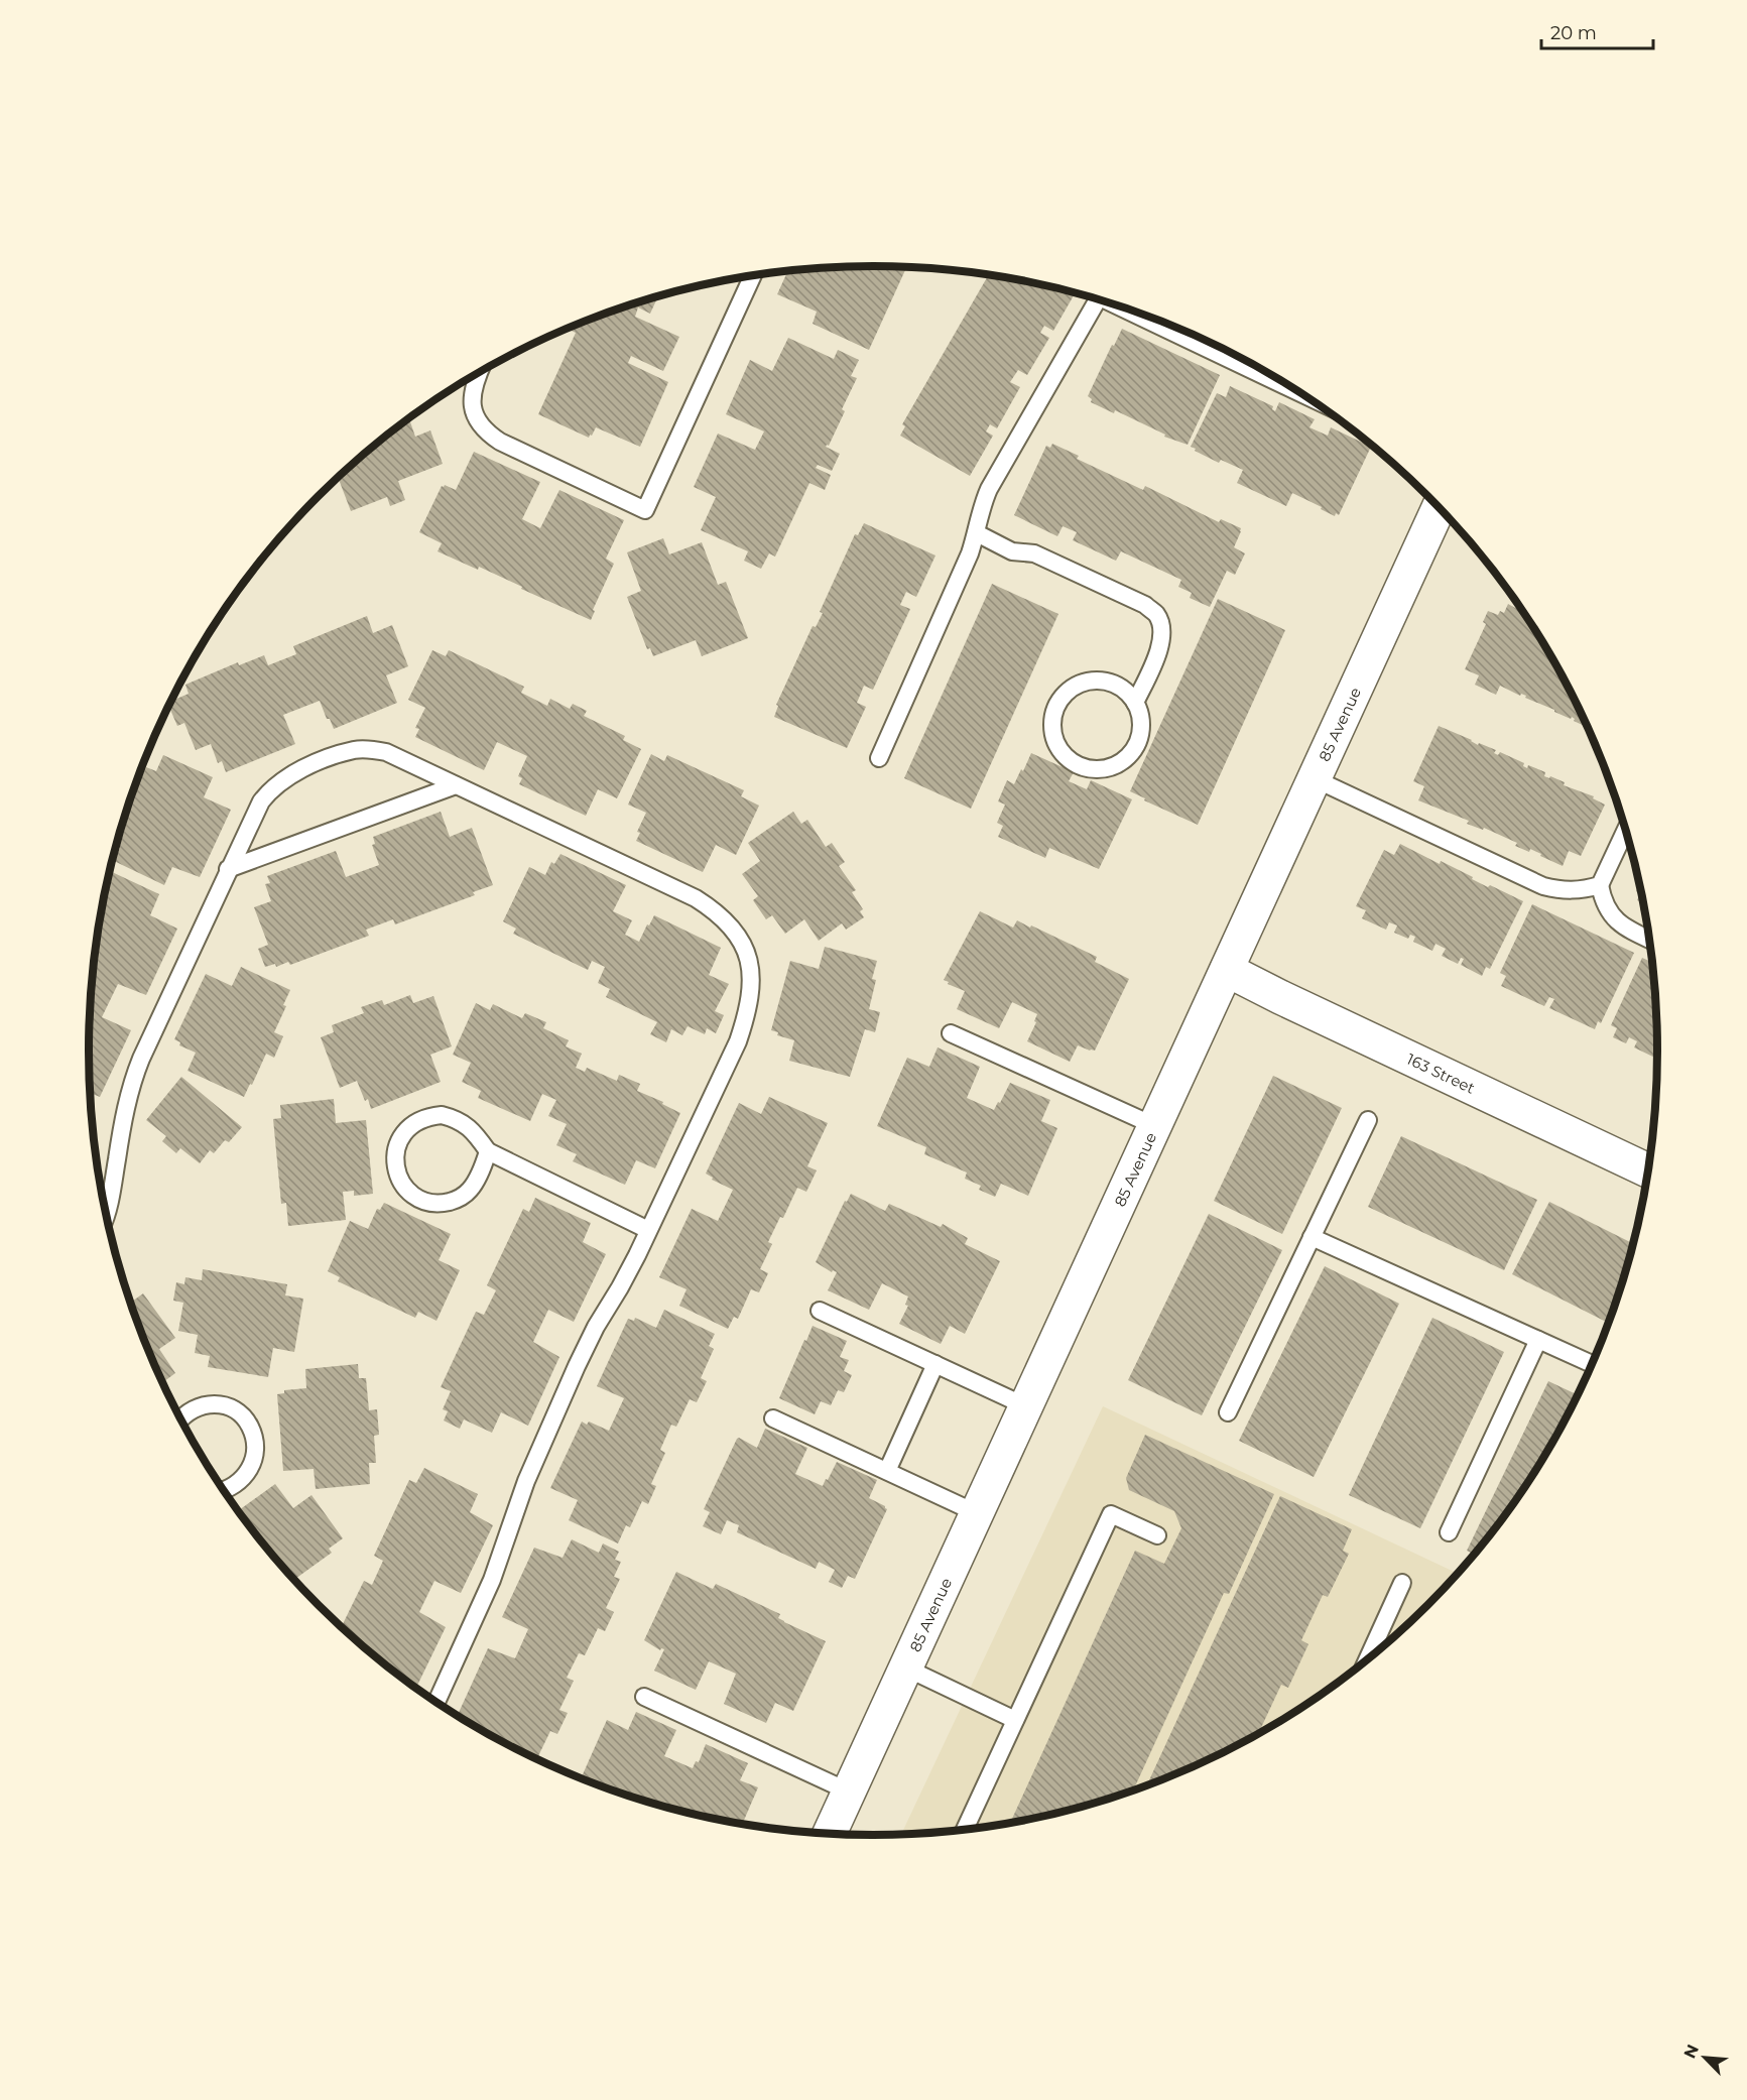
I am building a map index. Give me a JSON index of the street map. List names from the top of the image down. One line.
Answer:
{"streets":{"street":["85 Avenue","163 Street"]},"crossings":[["85 Avenue","163 Street"]],"scale_bar":"20 m","north":"top left"}
